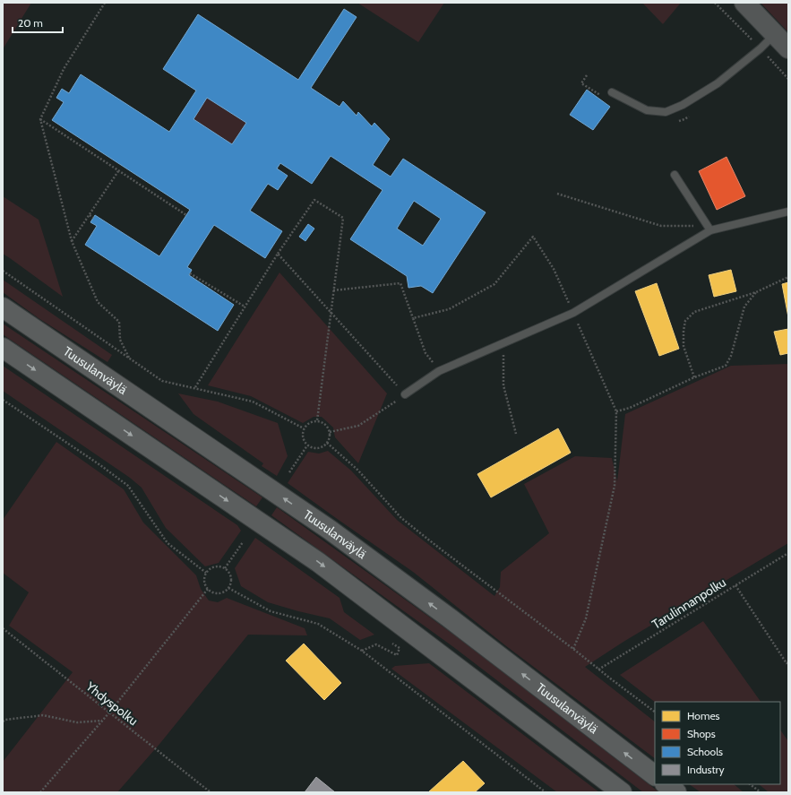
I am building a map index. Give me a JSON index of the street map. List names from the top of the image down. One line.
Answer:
{"streets":{"main road":["Tuusulanväylä"],"path":["Tarulinnanpolku","Yhdyspolku"]},"legend":["Homes","Shops","Schools","Industry"],"scale_bar":"20 m"}
